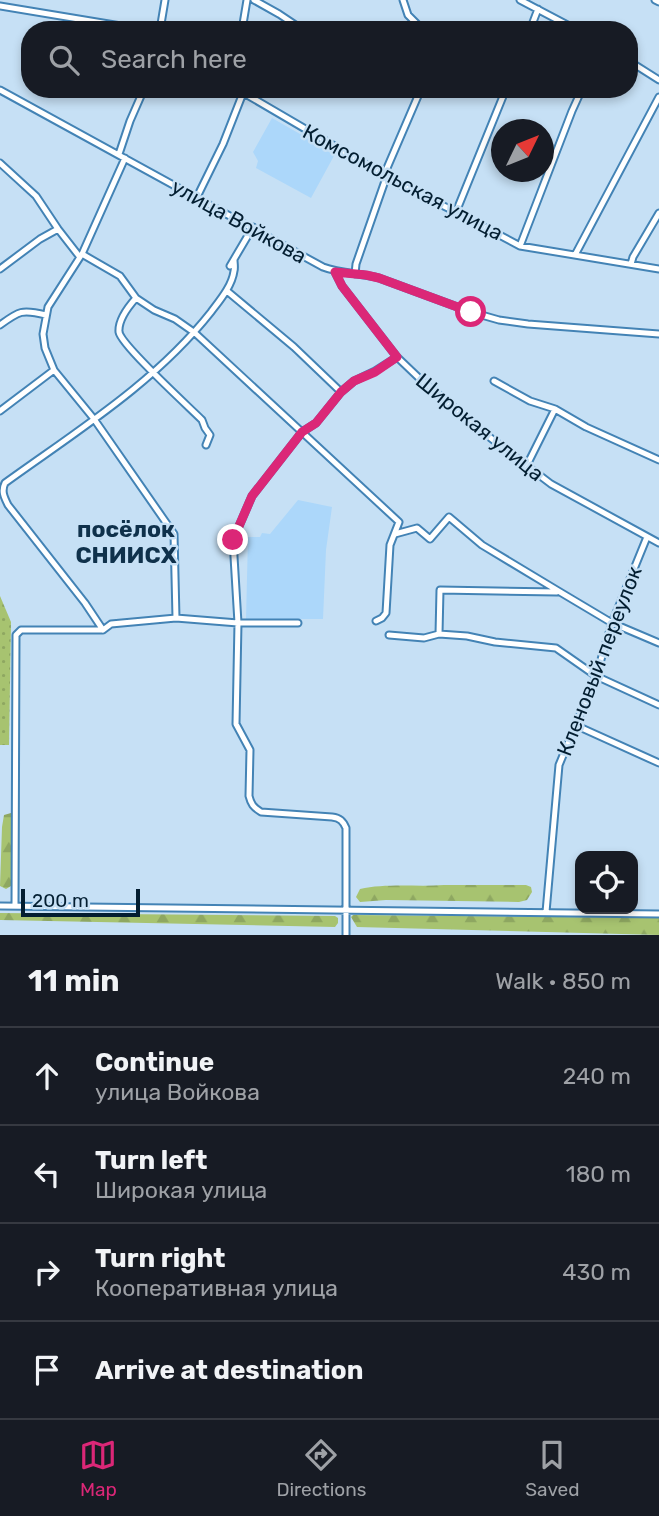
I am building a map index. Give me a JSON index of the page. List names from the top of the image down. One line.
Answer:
{"streets":{"street":["Комсомольская улица","улица Войкова","Широкая улица","Кленовый переулок"]},"crossings":[["улица Войкова","Широкая улица"],["Широкая улица","Кленовый переулок"]],"districts":["посёлок СНИИСХ"],"scale_bar":"200 m","north":"top right","page":{"search":"Search here","scale":"200 m","heading":["11 min","Walk · 850 m"],"list":[["Continue","улица Войкова","240 m"],["Turn left","Широкая улица","180 m"],["Turn right","Кооперативная улица","430 m"],"Arrive at destination"],"nav":["Map","Directions","Saved"]}}
